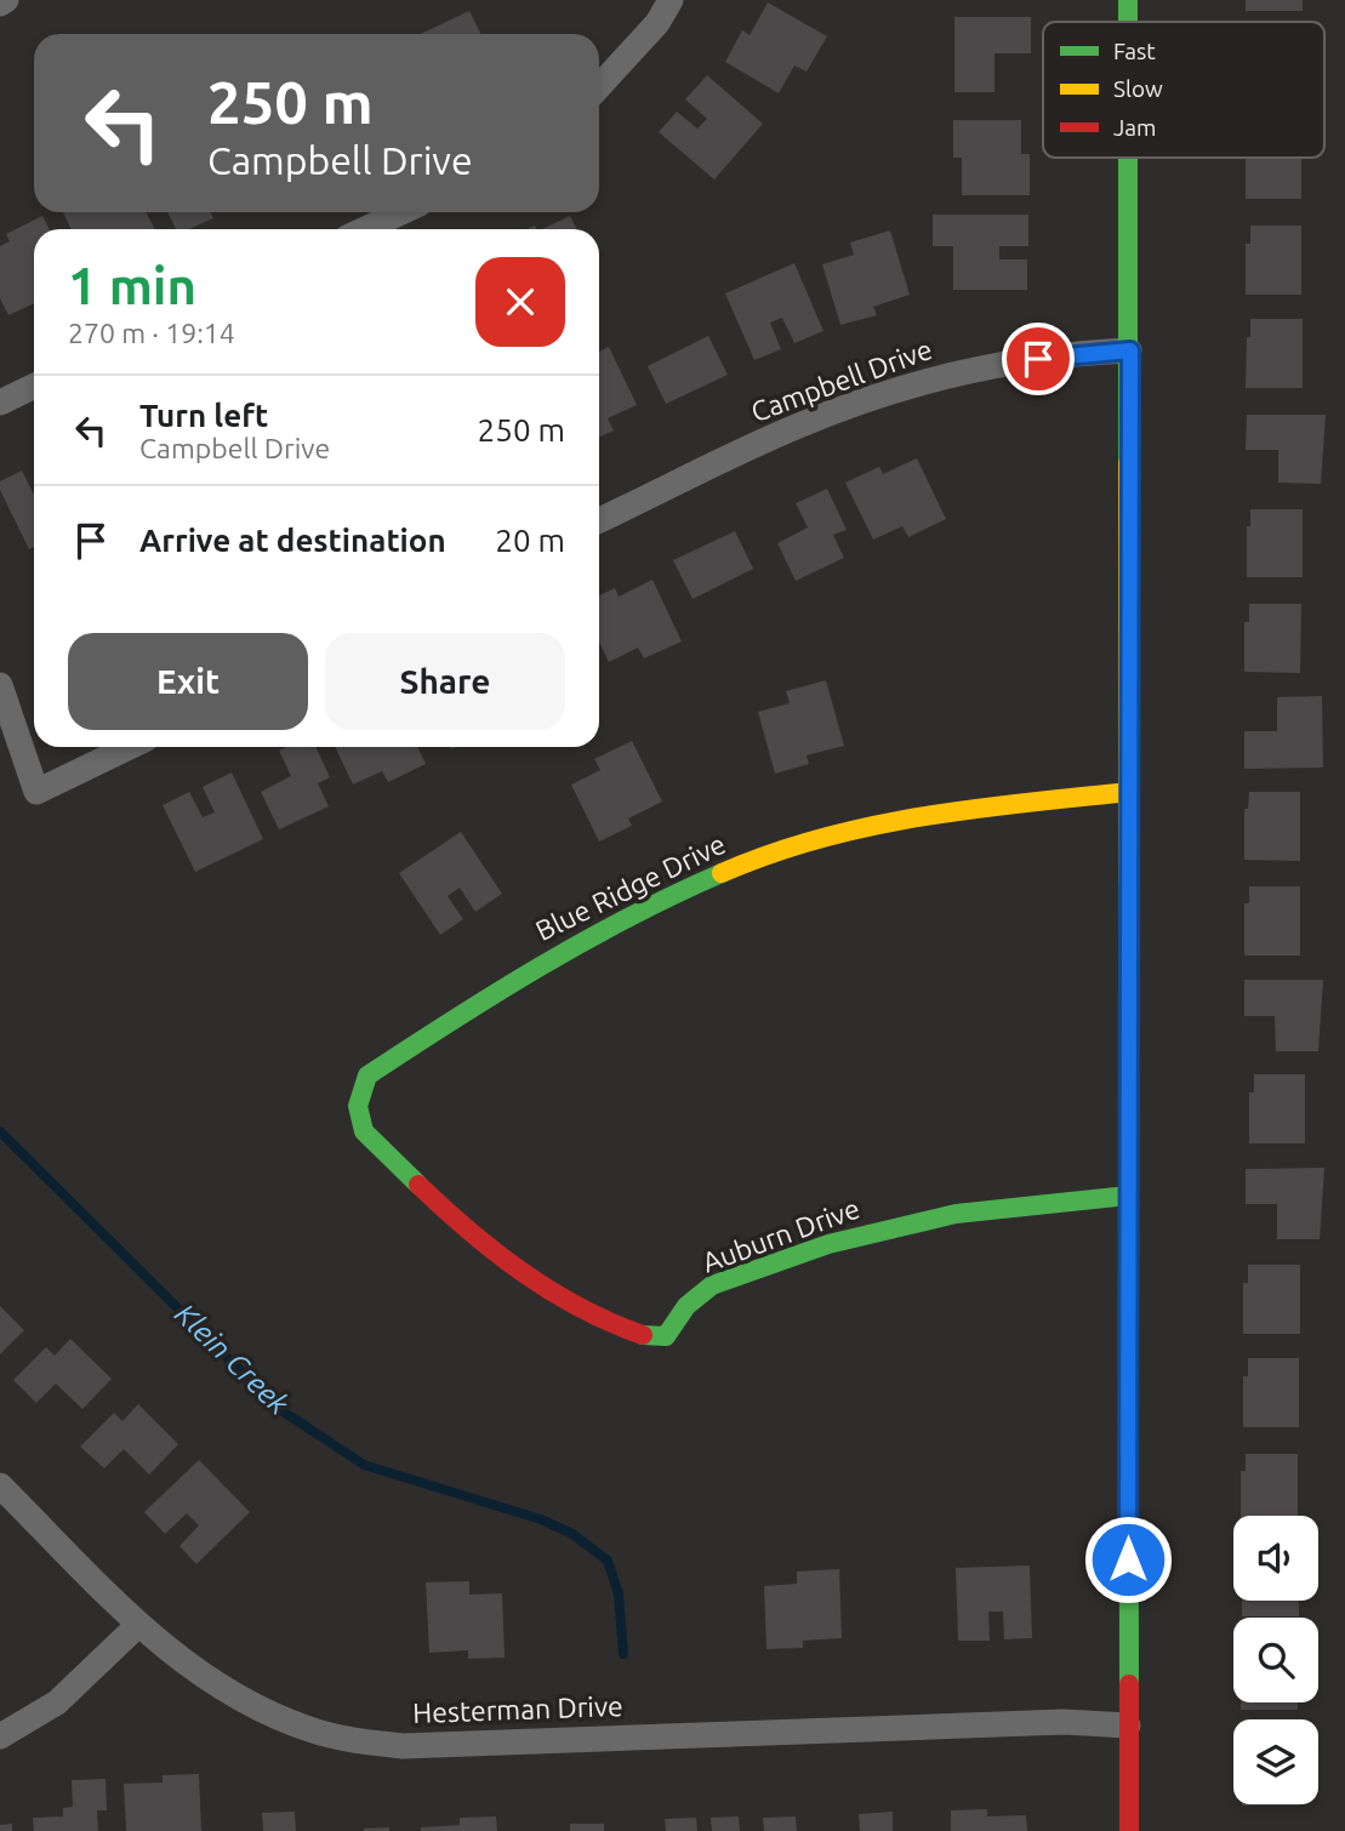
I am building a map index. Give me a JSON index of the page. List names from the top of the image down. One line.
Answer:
{"streets":{"street":["Campbell Drive","Blue Ridge Drive","Auburn Drive","Hesterman Drive"]},"crossings":[["Blue Ridge Drive","Auburn Drive"]],"water":["Klein Creek"],"legend":["Fast","Slow","Jam"],"page":{"turn":["250 m","Campbell Drive"],"heading":["1 min","270 m · 19:14"],"list":[{"name":"Turn left","note":"Campbell Drive","value":"250 m"},{"name":"Arrive at destination","value":"20 m"}],"buttons":["Exit","Share"]}}
